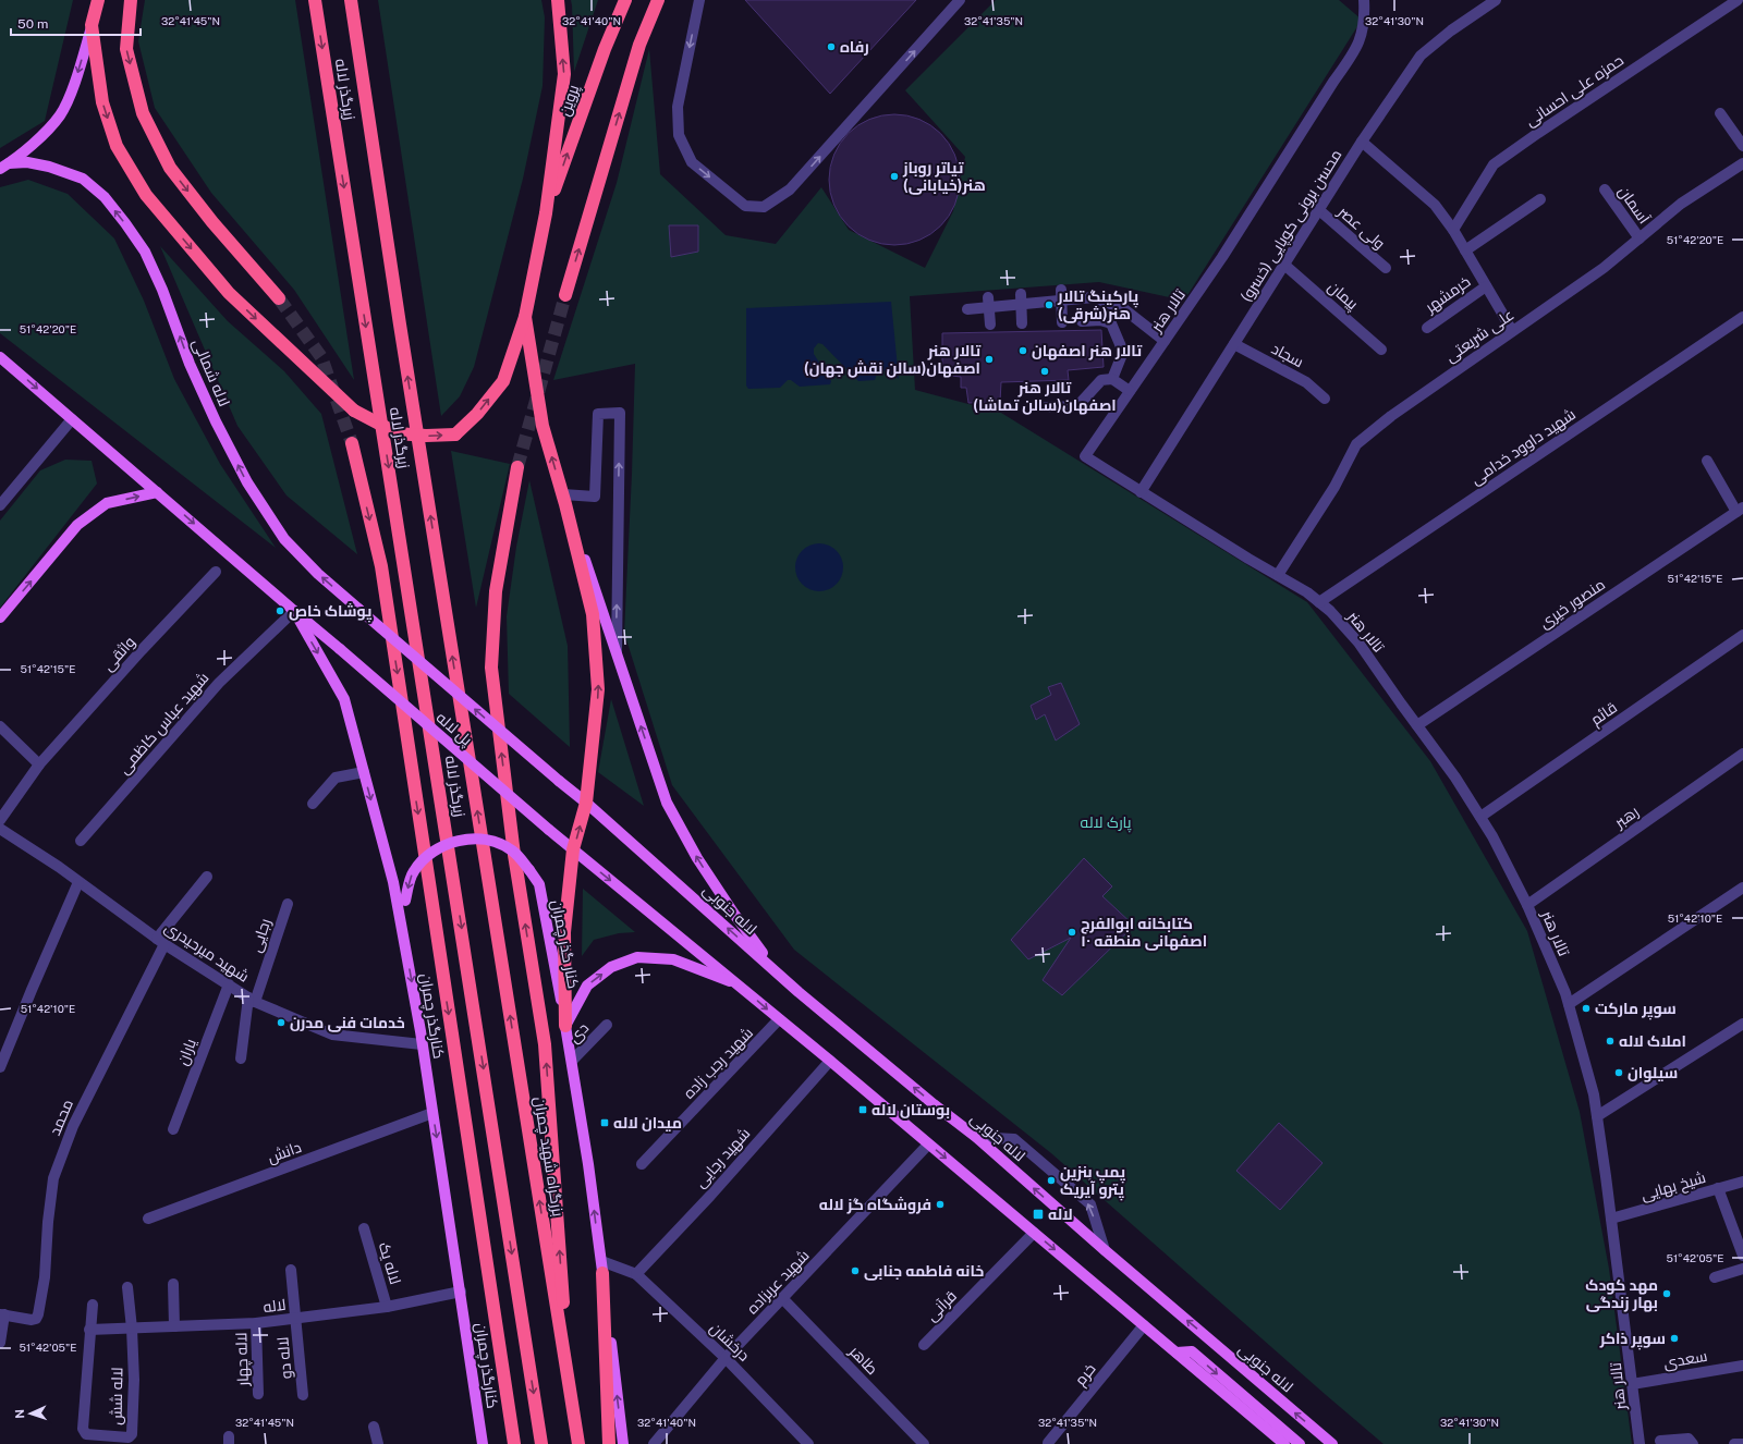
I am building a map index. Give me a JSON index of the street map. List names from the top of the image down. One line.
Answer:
{"streets":{"highway":["زیرگذر لاله","پروین","بزرگراه شهید چمران"],"main road":["لاله شمالی","پل لاله","لاله جنوبی","کنار گذر چمران","کنارگذر چمران"],"street":["حمزه علی احسانی","آسمان","محسن برونی کوپایی (خسرو)","ولی عصر","خرمشهر","پیمان","تالار هنر","علی شریعتی","سجاد","شهید داوود خدامی","منصور خیری","واثقی","قائم","شهید عباس کاظمی","رهبر","رجایی","شهید میرحیدری","دی","یاران","شهید رجب زاده","محمد","دانش","شهید رجایی","شیخ بهایی","لاله یک","شهید عربزاده","لاله","قرآنی","درخشان","لاله دو","لاله چهار","سعدی","طاهر","خرم","لاله شش"]},"crossings":[["زیرگذر لاله","بزرگراه شهید چمران"],["آسمان","علی شریعتی"],["محسن برونی کوپایی (خسرو)","ولی عصر"],["محسن برونی کوپایی (خسرو)","پیمان"],["محسن برونی کوپایی (خسرو)","تالار هنر"],["محسن برونی کوپایی (خسرو)","سجاد"],["تالار هنر","علی شریعتی"],["تالار هنر","شهید داوود خدامی"],["تالار هنر","منصور خیری"],["تالار هنر","قائم"],["تالار هنر","رهبر"],["تالار هنر","شیخ بهایی"],["تالار هنر","سعدی"],["لاله شمالی","پل لاله"],["شهید عباس کاظمی","پل لاله"],["شهید عباس کاظمی","کنارگذر چمران"],["پل لاله","لاله جنوبی"],["پل لاله","کنارگذر چمران"],["رجایی","شهید میرحیدری"],["کنار گذر چمران","کنارگذر چمران"],["شهید میرحیدری","کنارگذر چمران"],["شهید میرحیدری","یاران"],["شهید میرحیدری","محمد"],["کنارگذر چمران","دانش"],["کنارگذر چمران","لاله"],["شهید رجایی","درخشان"],["لاله یک","لاله"],["شهید عربزاده","درخشان"],["شهید عربزاده","طاهر"],["لاله","لاله دو"],["لاله","لاله چهار"],["لاله","لاله شش"]],"one_way":["کنارگذر چمران"],"parks":["پارک لاله"],"places":{"other":["رفاه","تیاتر روباز هنر(خیابانی)","پارکینگ تالار هنر(شرقی)","تالار هنر اصفهان","تالار هنر اصفهان(سالن نقش جهان)","تالار هنر اصفهان(سالن تماشا)","پوشاک خاص","کتابخانه ابوالفرج اصفهانی منطقه ۱۰","سوپر مارکت","خدمات فنی مدرن","املاک لاله","سیلوان","پمپ بنزین پترو آیریک","فروشگاه گز لاله","خانه فاطمه جنابی","مهد کودک بهار زندگی","سوپر ذاکر"],"transit":["بوستان لاله","میدان لاله","لاله"]},"scale_bar":"50 m","north":"left","coordinates":["32°41'45\"N","32°41'40\"N","32°41'35\"N","32°41'30\"N","51°42'20\"E","51°42'15\"E","51°42'10\"E","51°42'05\"E"]}
